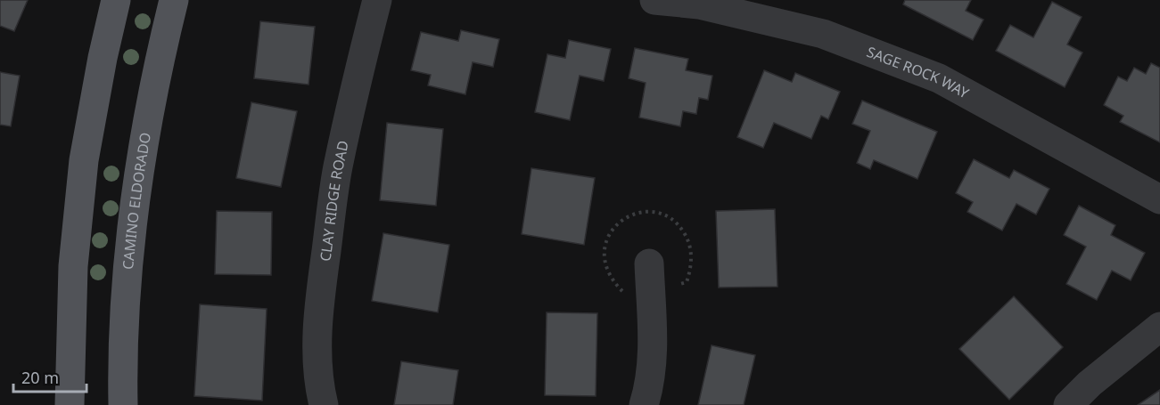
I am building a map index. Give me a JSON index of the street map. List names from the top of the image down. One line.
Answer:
{"streets":{"main road":["CAMINO ELDORADO"],"street":["SAGE ROCK WAY","CLAY RIDGE ROAD"]},"scale_bar":"20 m"}
